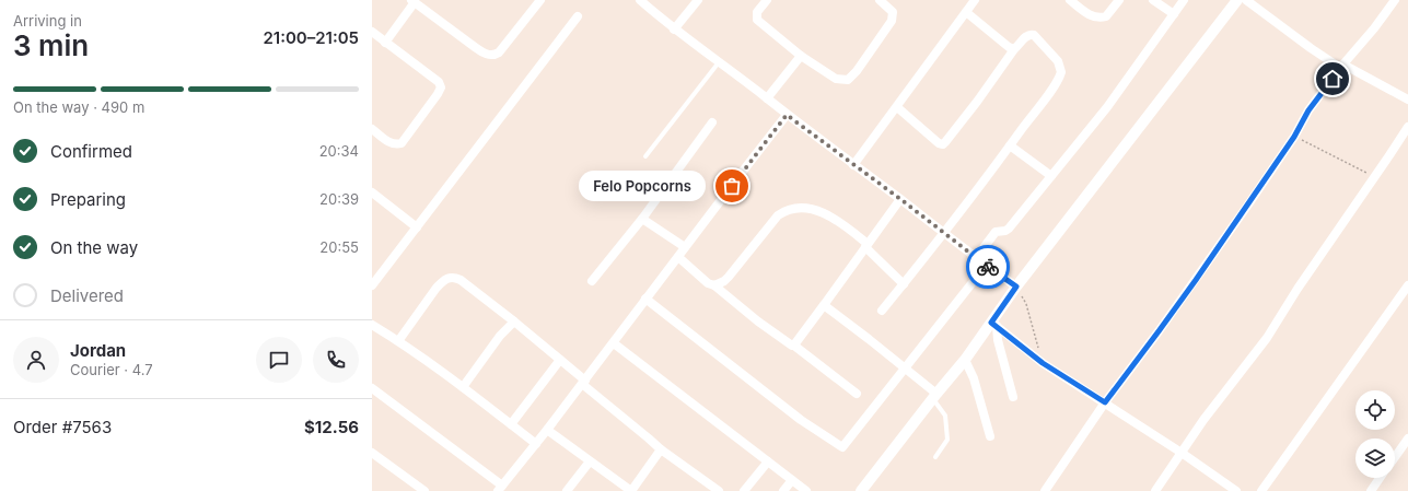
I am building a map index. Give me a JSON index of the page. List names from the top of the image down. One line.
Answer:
{"places":["Felo Popcorns"],"page":{"heading":["3 min","Arriving in","21:00–21:05"],"panel":["Jordan","Courier · 4.7","Order #7563","$12.56"],"bar":"On the way · 490 m","list":[["Confirmed","20:34"],["Preparing","20:39"],["On the way","20:55"],"Delivered"],"bubble":"Felo Popcorns"}}
